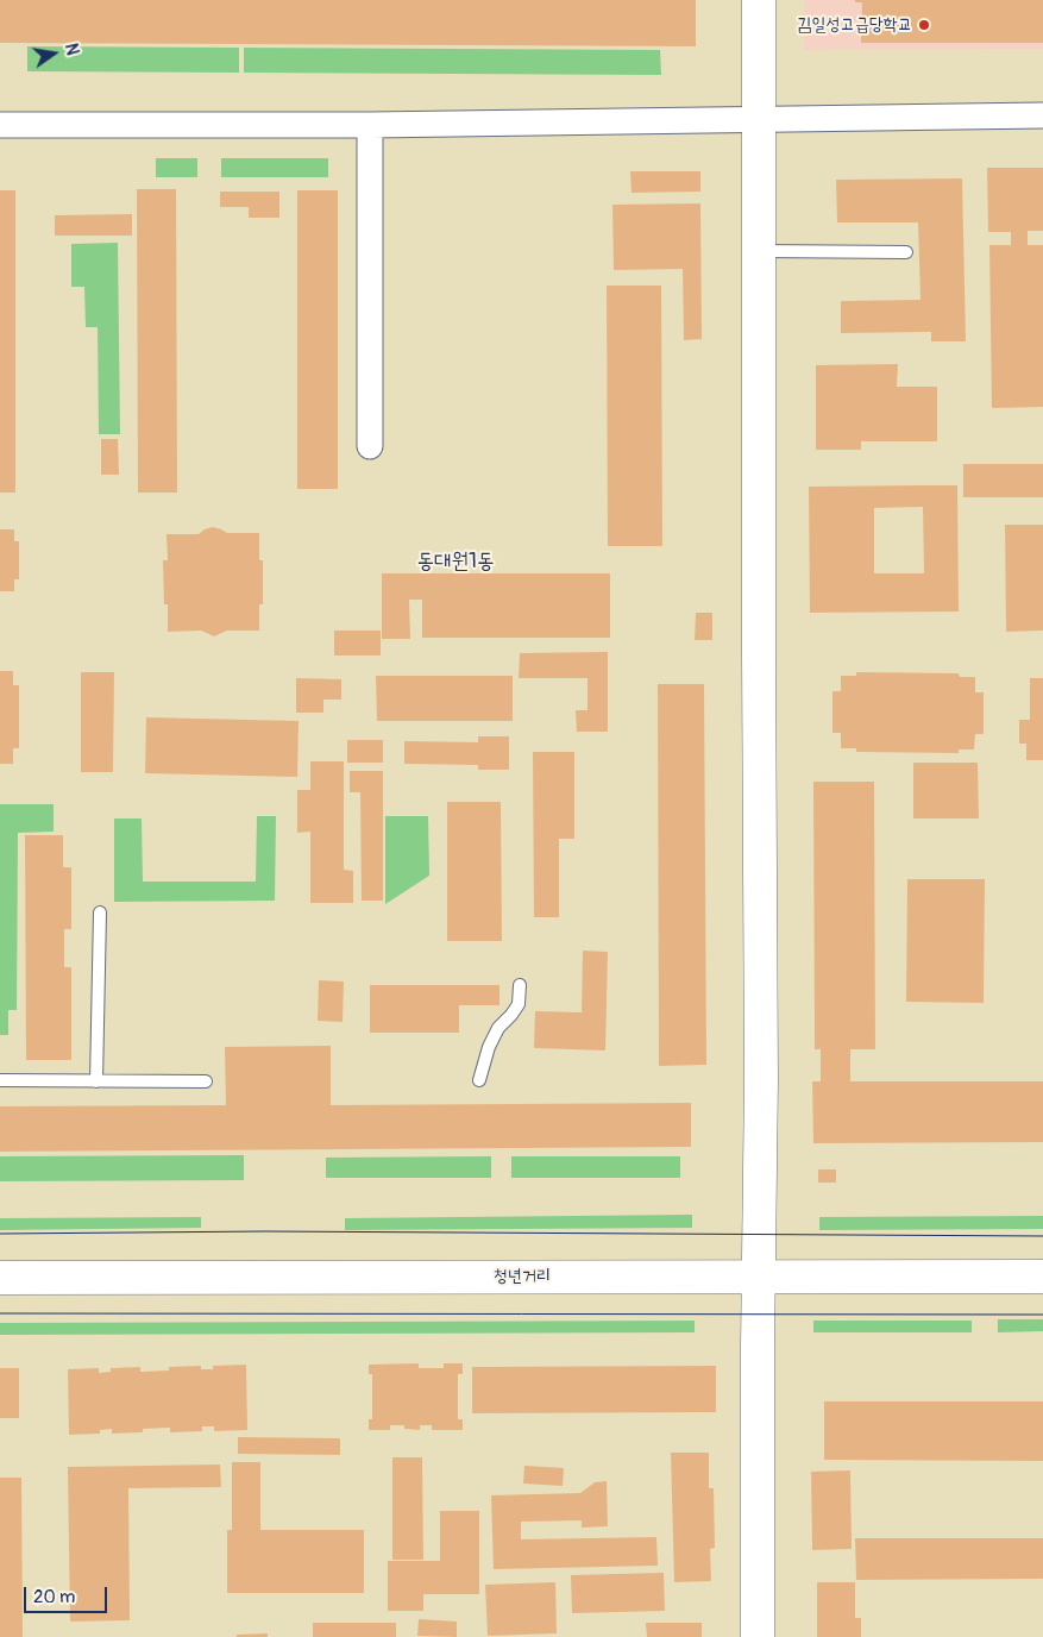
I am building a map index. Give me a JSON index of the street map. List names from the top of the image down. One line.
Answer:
{"streets":{"main road":["청년거리"]},"districts":["동대원1동"],"places":["김일성고급당학교"],"scale_bar":"20 m","north":"right"}
